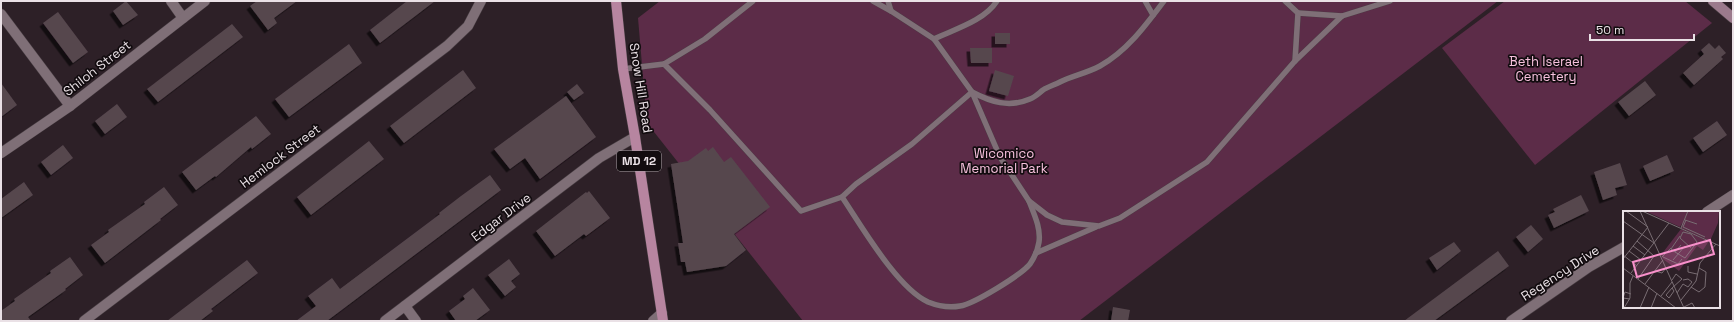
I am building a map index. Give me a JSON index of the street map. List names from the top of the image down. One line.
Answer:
{"streets":{"main road":["Snow Hill Road","MD 12"],"street":["Shiloh Street","Hemlock Street","Edgar Drive","Regency Drive"]},"crossings":[["Snow Hill Road","Edgar Drive"]],"parks":["Beth Iserael Cemetery","Wicomico Memorial Park"],"scale_bar":"50 m"}
